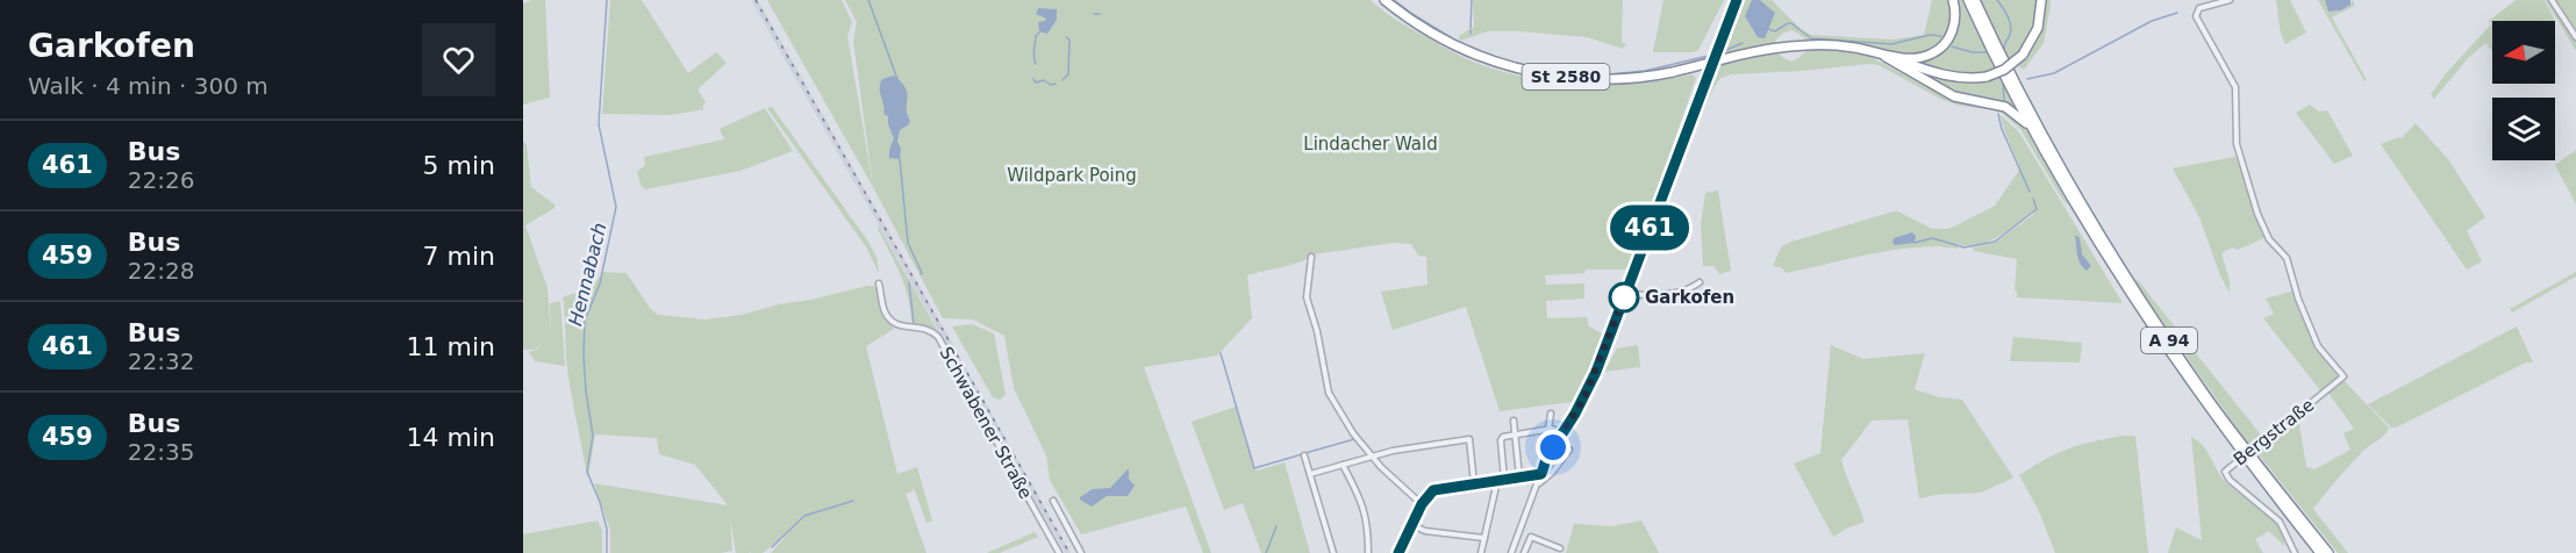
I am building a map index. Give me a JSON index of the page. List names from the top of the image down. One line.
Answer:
{"streets":{"highway":["St 2580","A 94"],"street":["Schwabener Straße","Bergstraße"]},"water":["Hennabach"],"parks":["Lindacher Wald","Wildpark Poing"],"places":["Garkofen"],"lines":["bus line 461"],"north":"left","page":{"heading":["Garkofen","Walk · 4 min · 300 m"],"on_map":"461","list":[{"mark":"461","name":"Bus","note":"22:26","value":"5 min"},{"mark":"459","name":"Bus","note":"22:28","value":"7 min"},{"mark":"461","name":"Bus","note":"22:32","value":"11 min"},{"mark":"459","name":"Bus","note":"22:35","value":"14 min"}]}}
